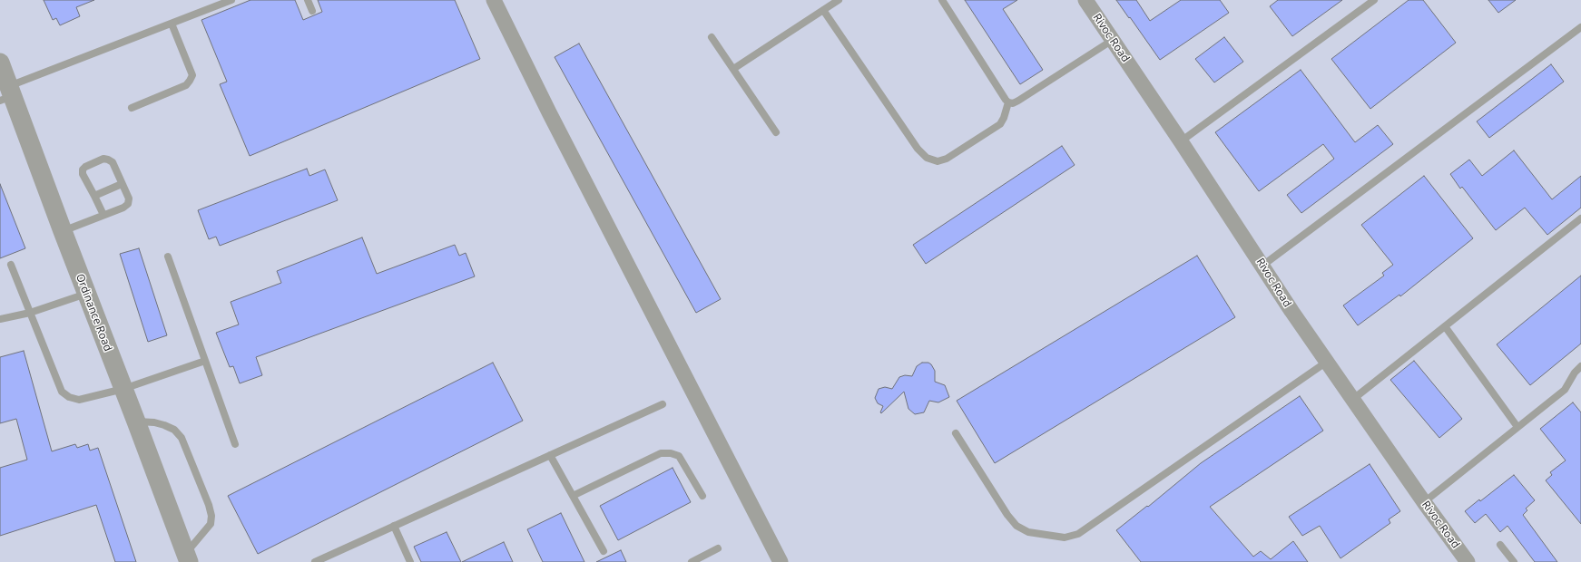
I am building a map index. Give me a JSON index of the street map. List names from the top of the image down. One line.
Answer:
{"streets":{"street":["Rivoc Road","Ordinance Road"]}}
